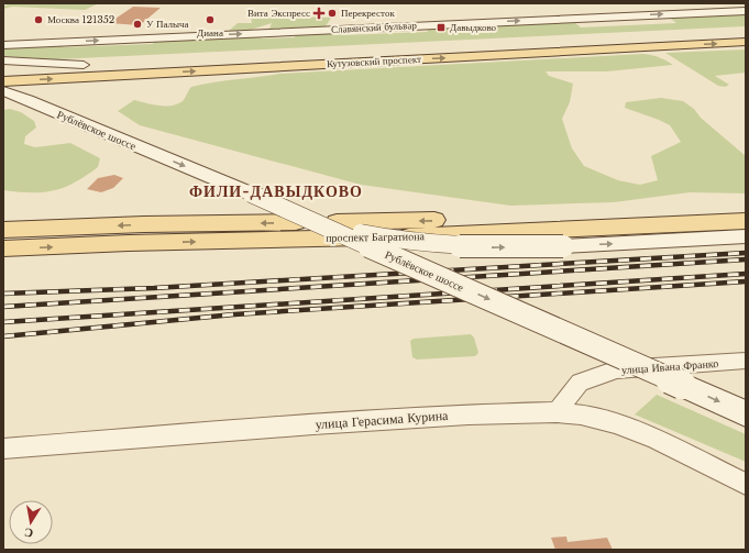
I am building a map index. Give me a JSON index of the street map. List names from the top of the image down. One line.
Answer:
{"streets":{"main road":["Кутузовский проспект","проспект Багратиона"],"street":["Славянский бульвар","Рублёвское шоссе","улица Ивана Франко","улица Герасима Курина"]},"crossings":[["улица Ивана Франко","улица Герасима Курина"]],"one_way":["Славянский бульвар"],"districts":["ФИЛИ-ДАВЫДКОВО"],"places":{"health":["Вита Экспресс"],"other":["Перекресток","Москва 121352","Диана","У Палыча"],"transit":["Давыдково"]},"north":"bottom"}
